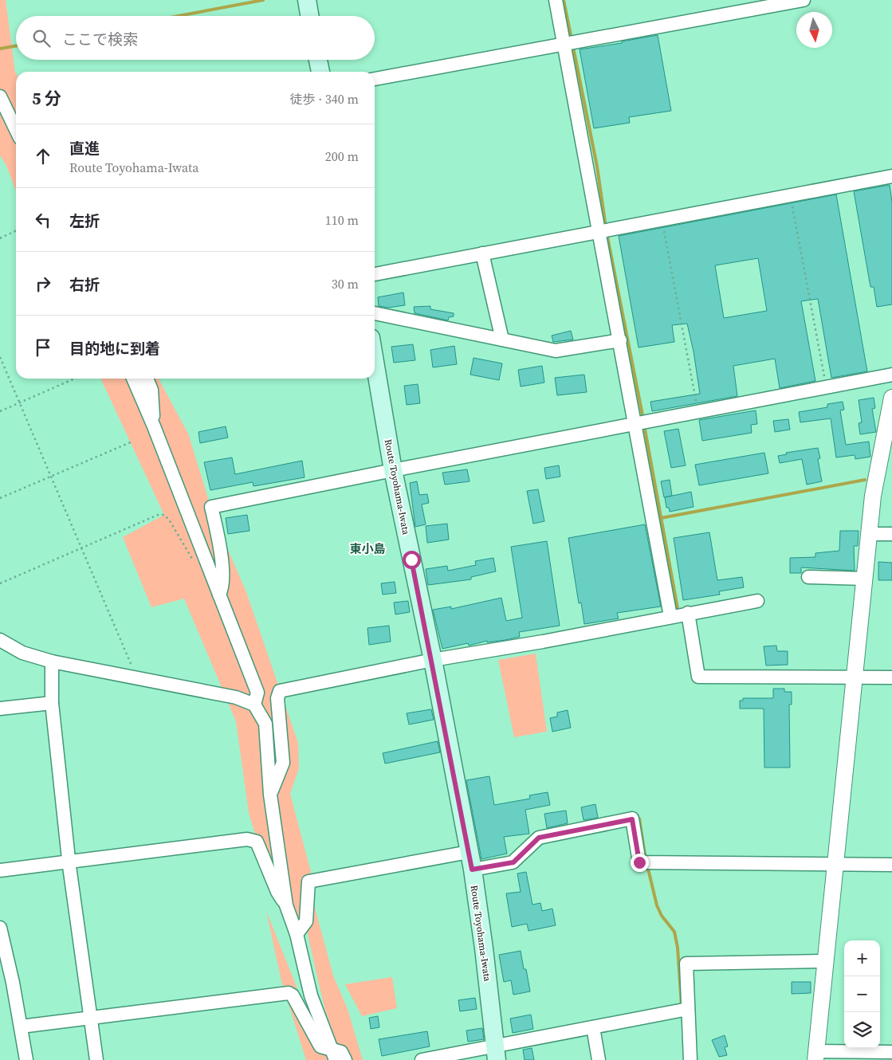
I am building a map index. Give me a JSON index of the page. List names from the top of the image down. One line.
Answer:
{"streets":{"main road":["Route Toyohama-Iwata"]},"districts":["東小島"],"north":"bottom","page":{"search":"ここで検索","heading":["5 分","徒歩 · 340 m"],"list":[["直進","Route Toyohama-Iwata","200 m"],["左折","110 m"],["右折","30 m"],"目的地に到着"],"map_buttons":["+","−"]}}
